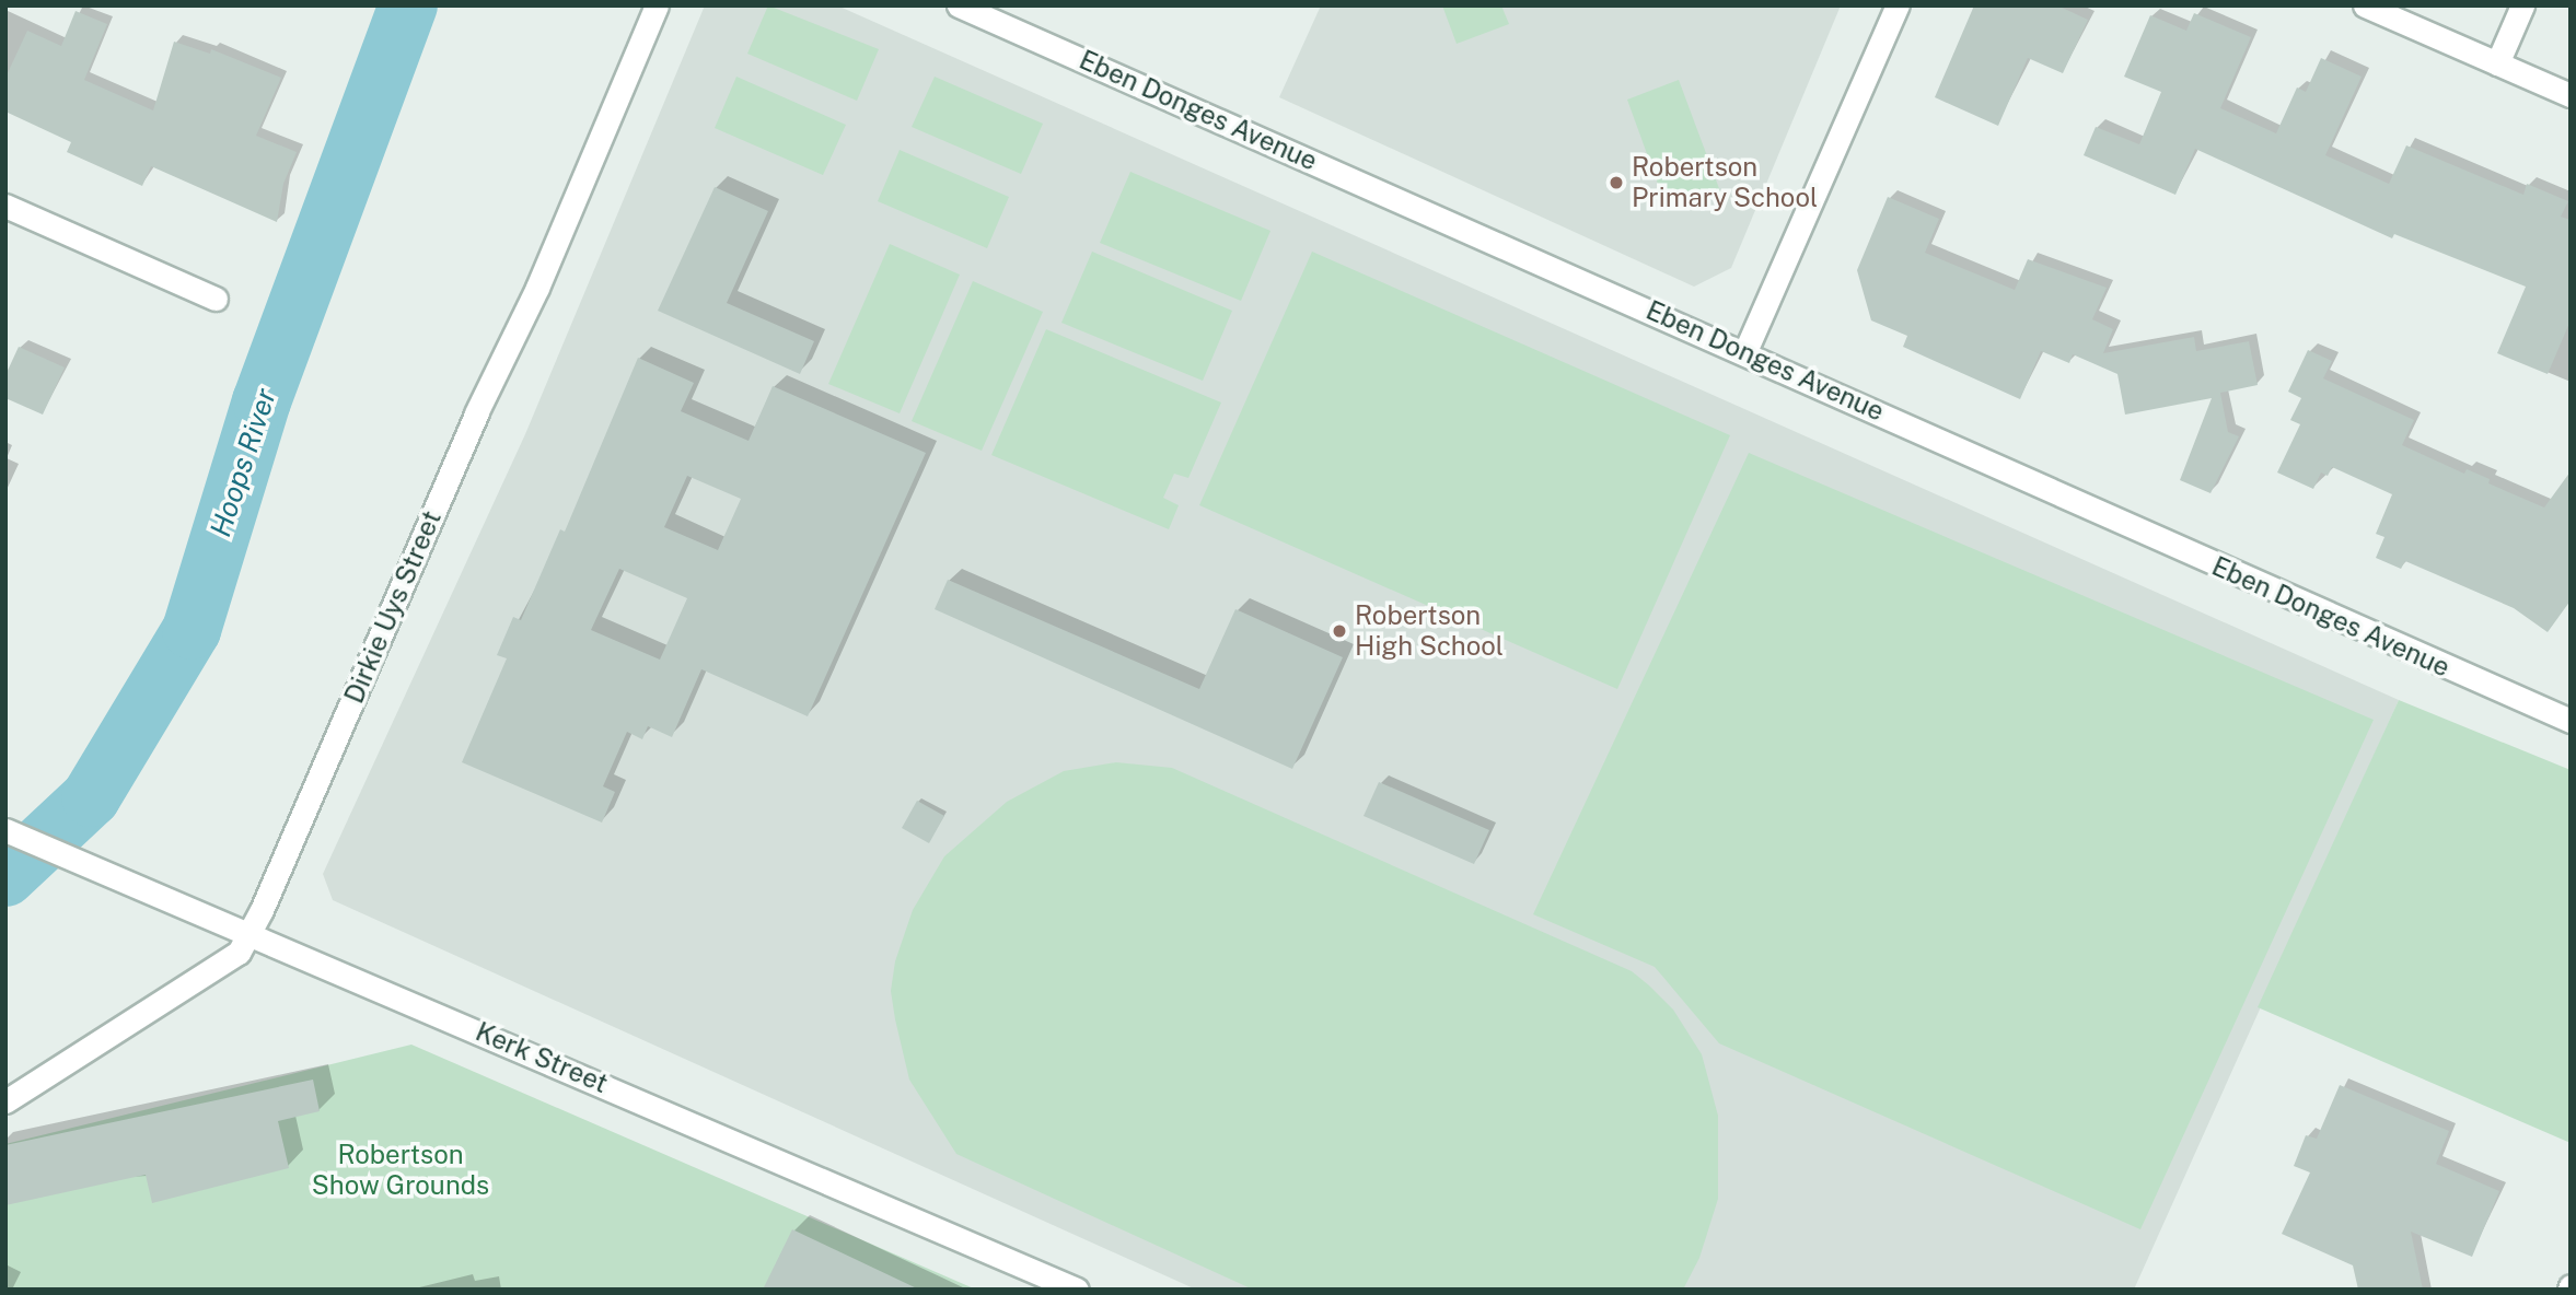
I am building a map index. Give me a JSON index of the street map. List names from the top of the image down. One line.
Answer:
{"streets":{"street":["Eben Donges Avenue","Dirkie Uys Street","Kerk Street"]},"crossings":[["Dirkie Uys Street","Kerk Street"]],"water":["Hoops River"],"parks":["Robertson Show Grounds"],"places":["Robertson Primary School","Robertson High School"]}
